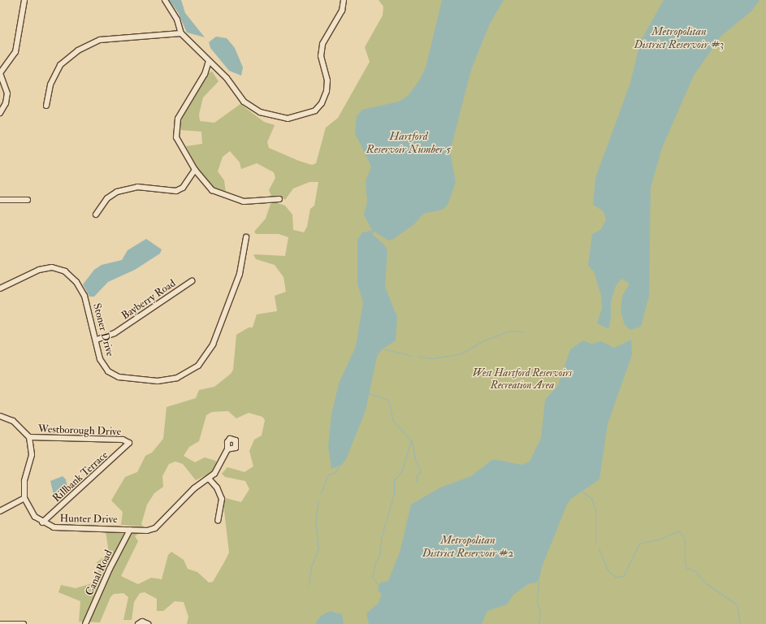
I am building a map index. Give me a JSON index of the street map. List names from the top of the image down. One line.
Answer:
{"streets":{"street":["Bayberry Road","Stoner Drive","Westborough Drive","Rillbank Terrace","Hunter Drive","Canal Road"]},"crossings":[["Bayberry Road","Stoner Drive"],["Westborough Drive","Rillbank Terrace"],["Westborough Drive","Hunter Drive"],["Rillbank Terrace","Hunter Drive"],["Hunter Drive","Canal Road"]],"water":["Metropolitan District Reservoir #3","Hartford Reservoir Number 5","Metropolitan District Reservoir #2"],"parks":["West Hartford Reservoirs Recreation Area"]}
